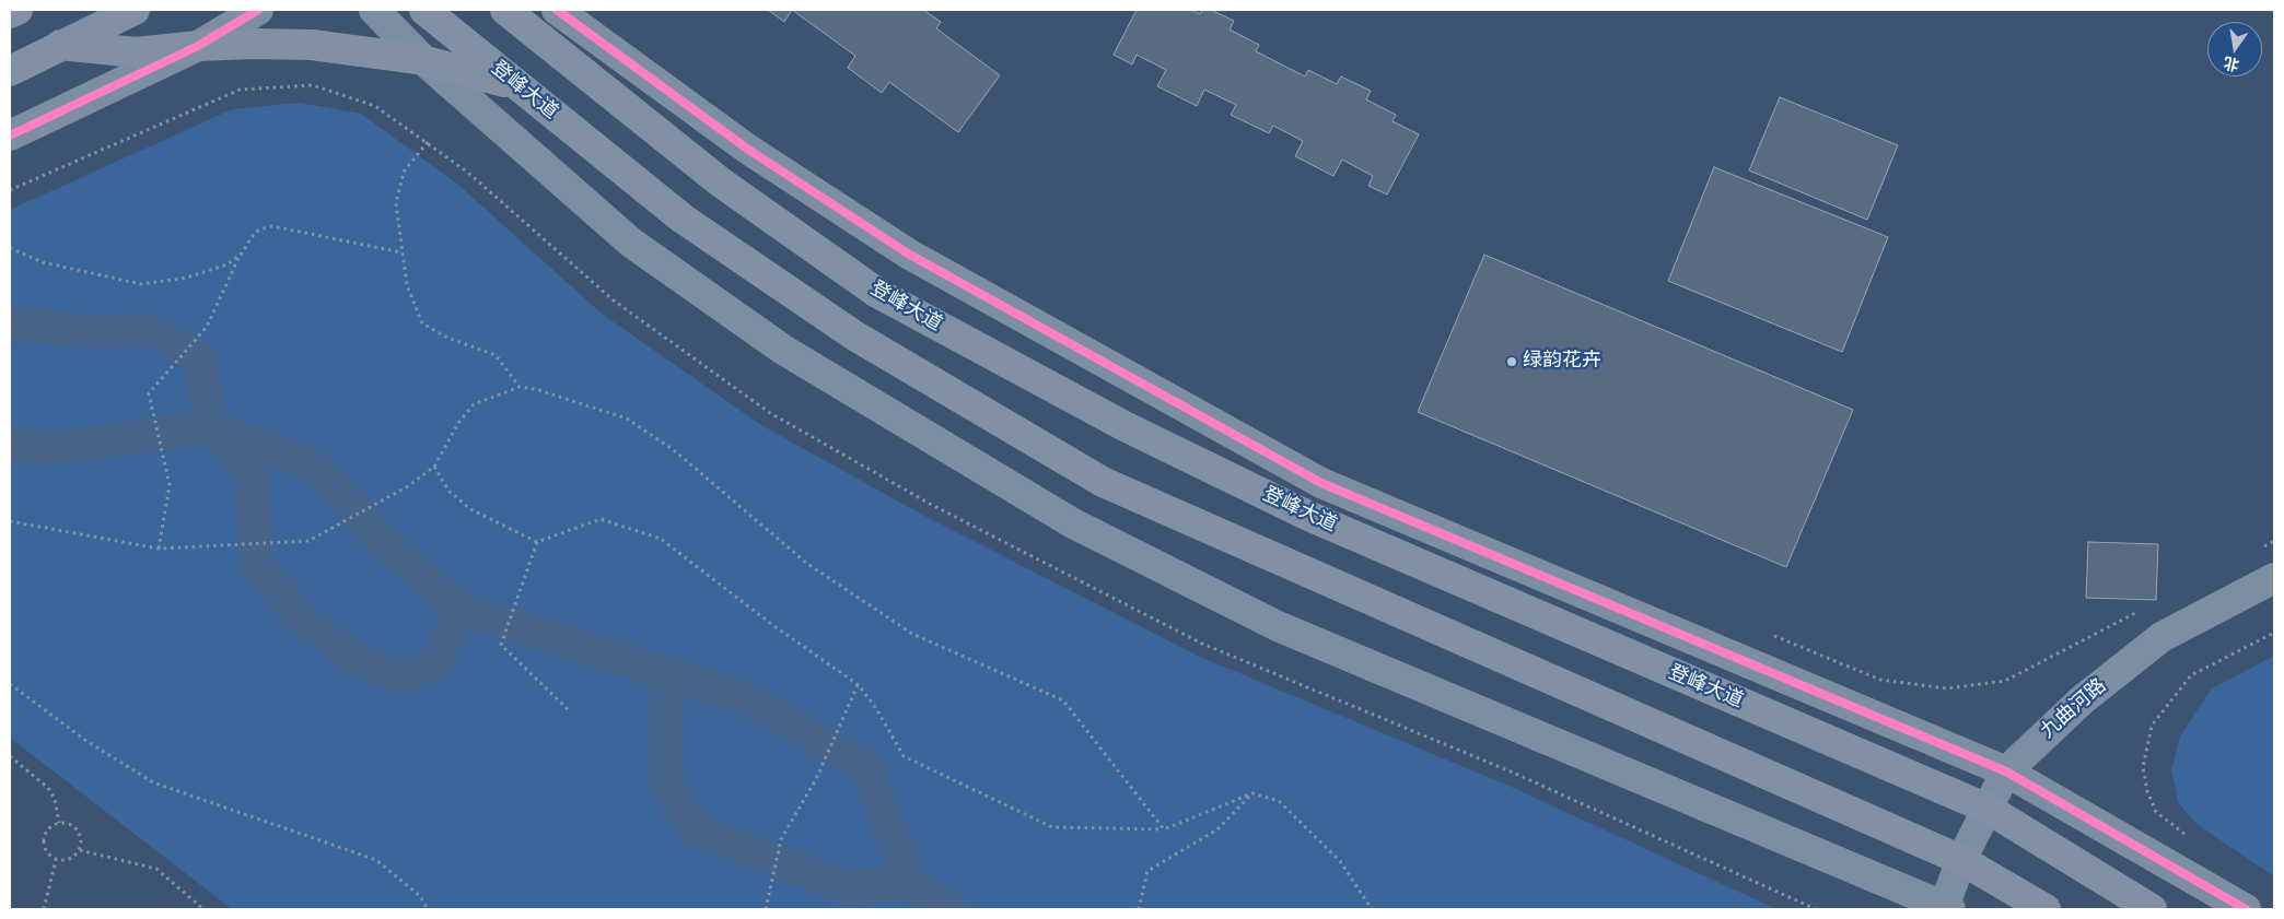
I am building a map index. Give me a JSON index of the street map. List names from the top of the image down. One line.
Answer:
{"streets":{"main road":["登峰大道"],"street":["九曲河路"]},"crossings":[["登峰大道","九曲河路"]],"places":["绿韵花卉"],"north":"bottom"}
